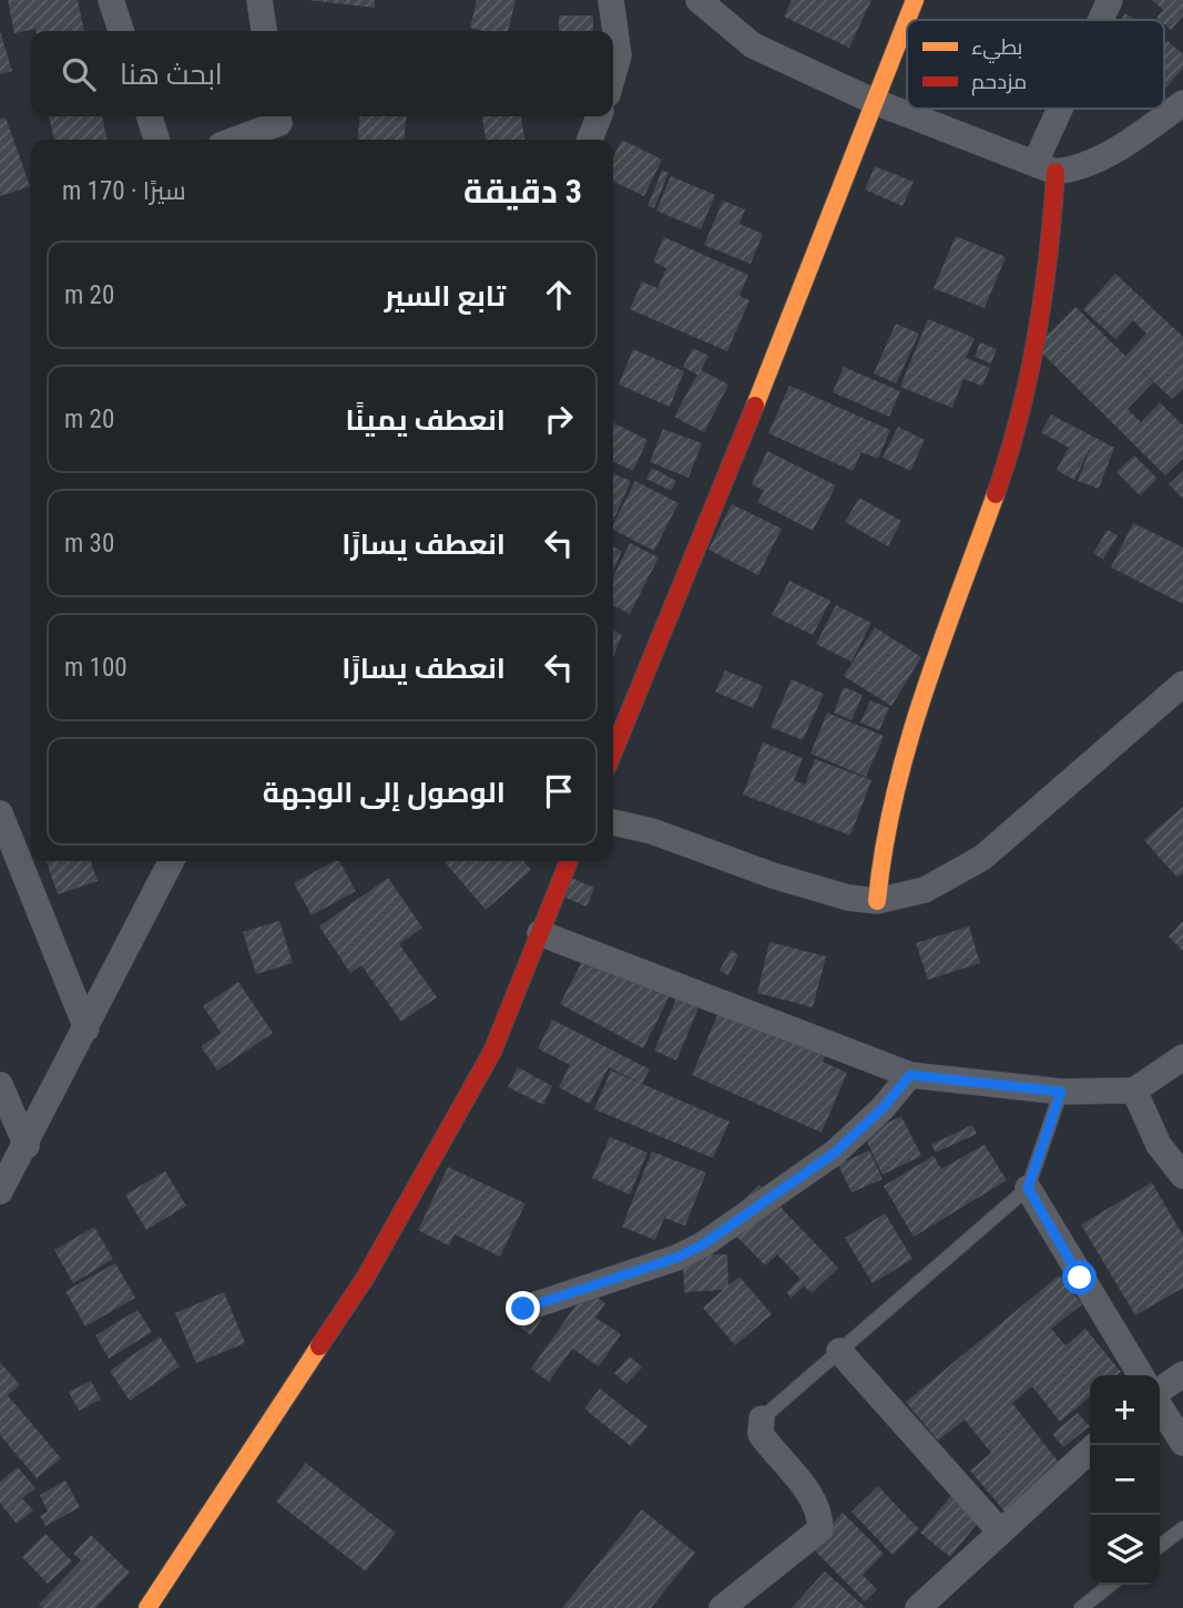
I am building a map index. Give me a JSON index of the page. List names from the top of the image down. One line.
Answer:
{"legend":["بطيء","مزدحم"],"page":{"search":"ابحث هنا","heading":["3 دقيقة","سيرًا · 170 m"],"list":[["تابع السير","20 m"],["انعطف يمينًا","20 m"],["انعطف يسارًا","30 m"],["انعطف يسارًا","100 m"],"الوصول إلى الوجهة"],"map_buttons":["+","−"]}}
